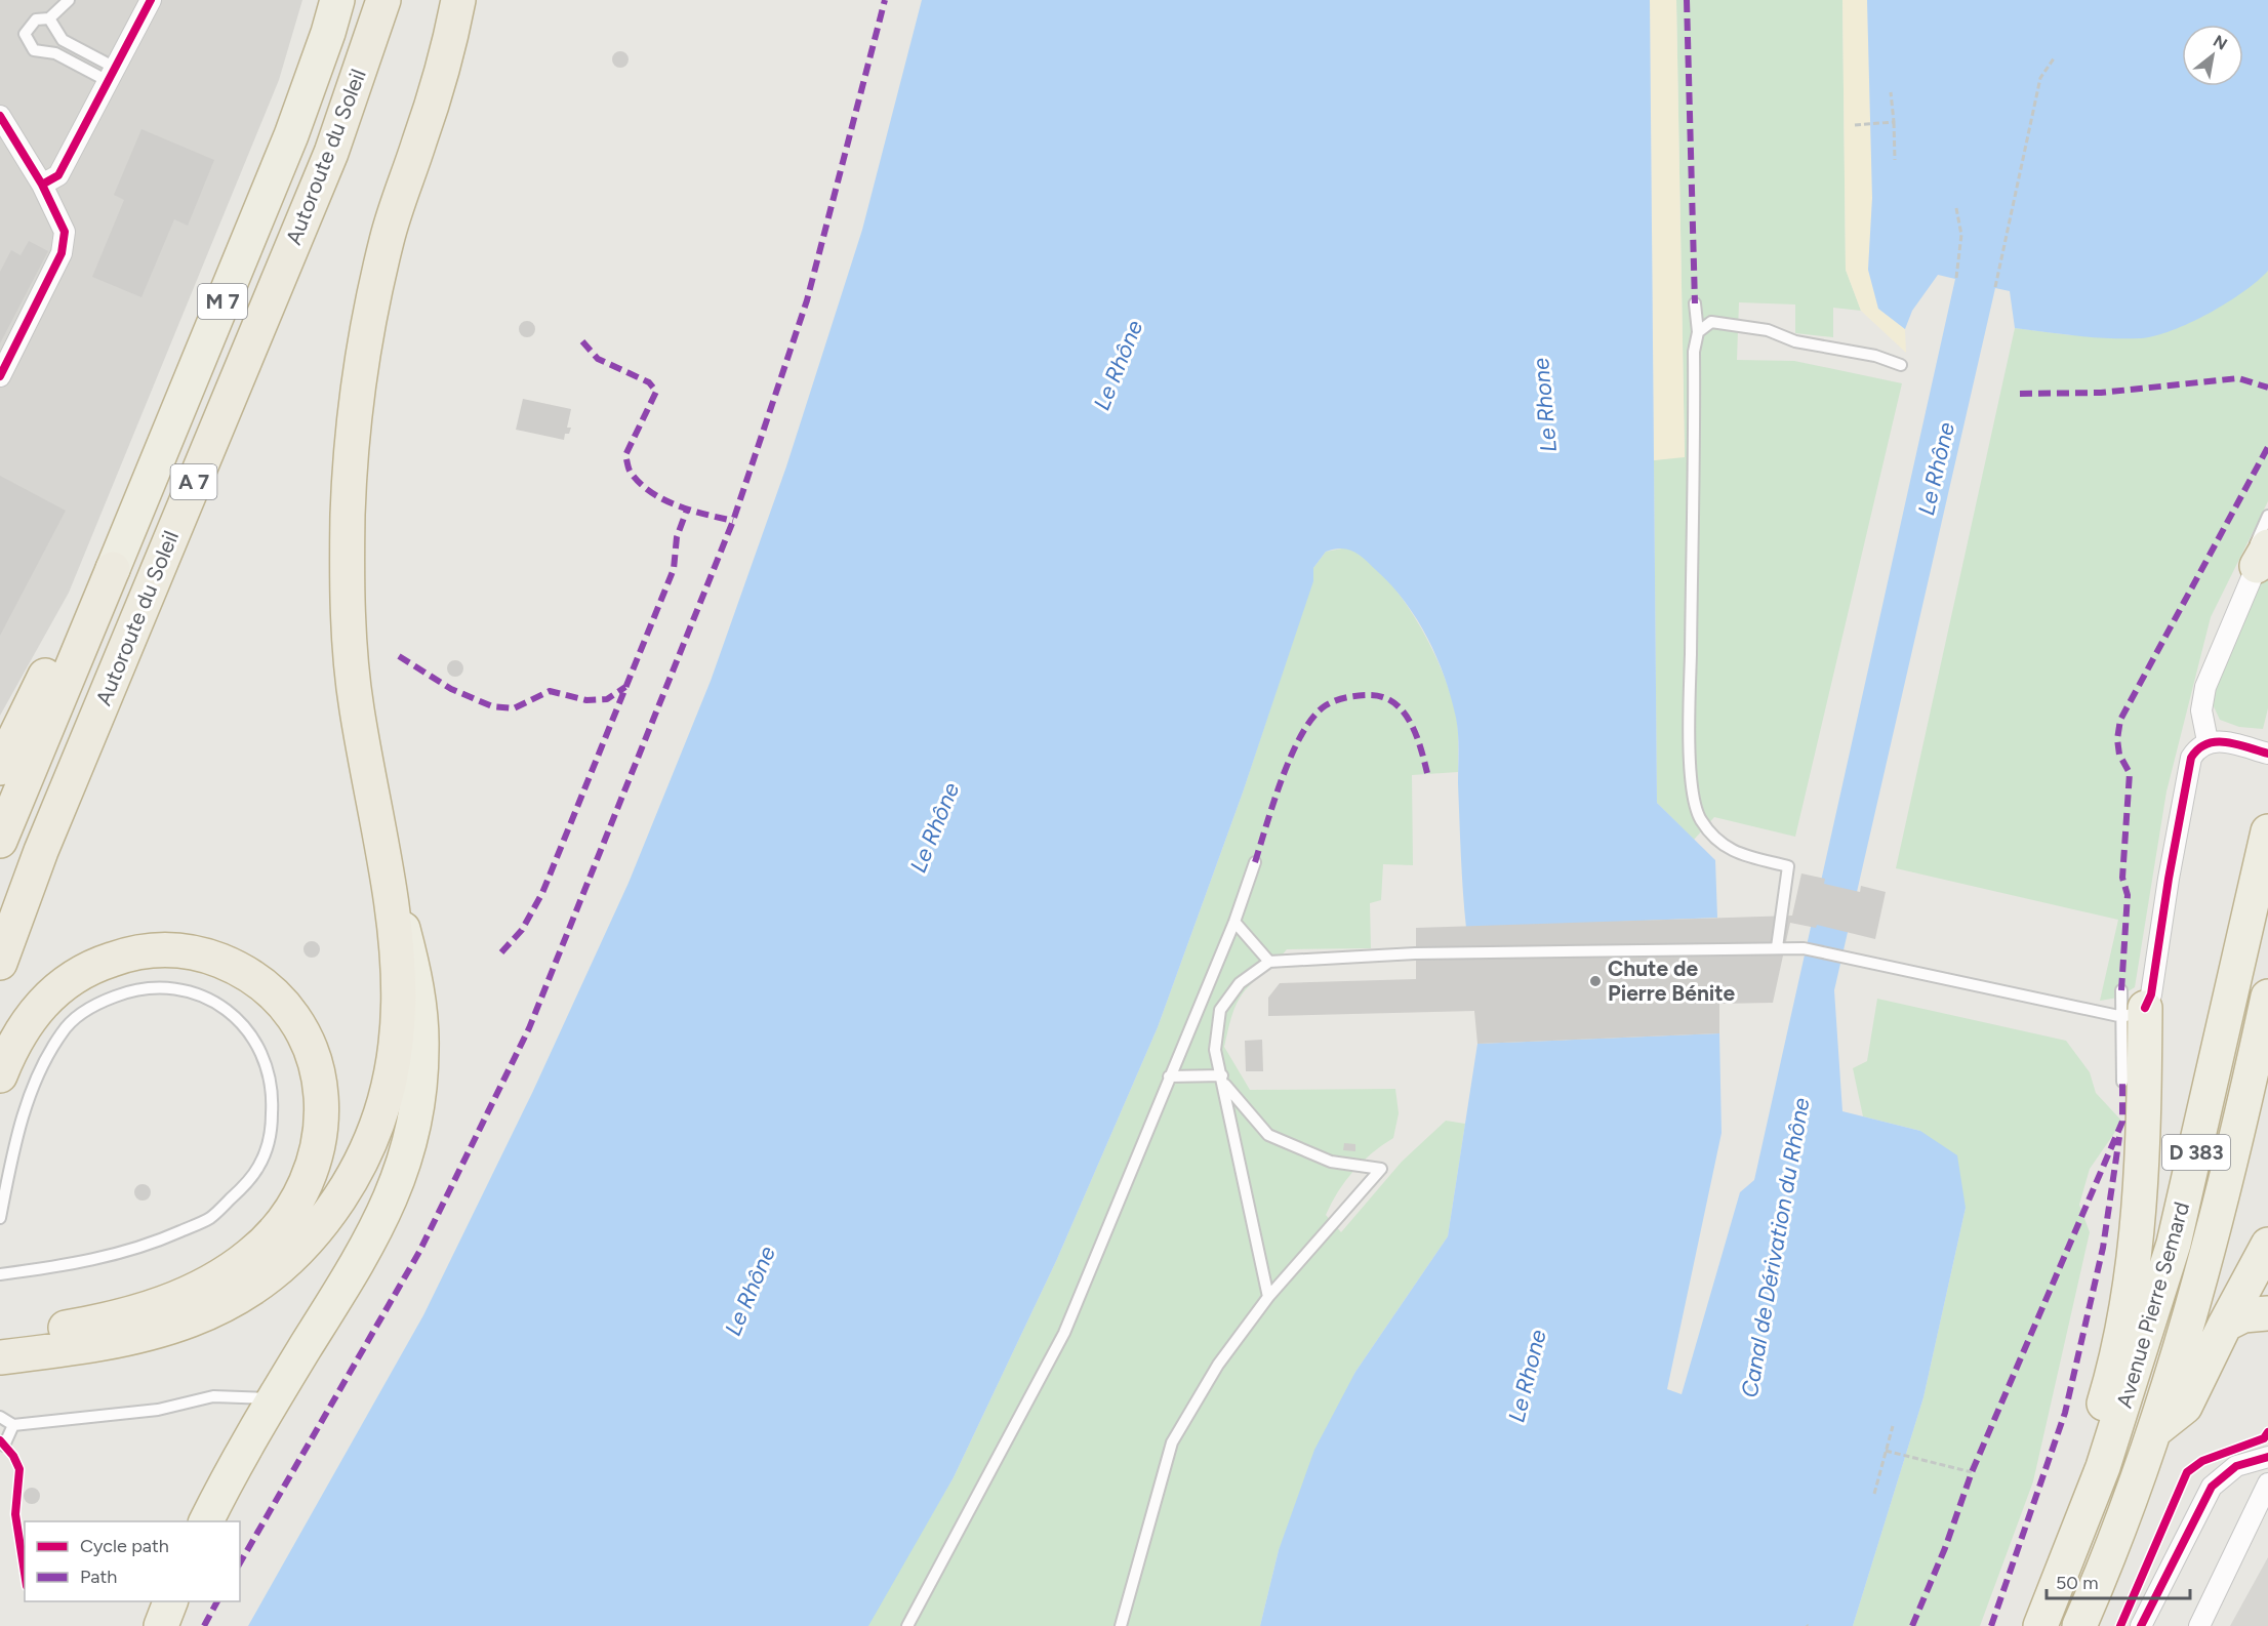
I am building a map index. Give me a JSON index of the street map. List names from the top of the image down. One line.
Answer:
{"streets":{"highway":["Autoroute du Soleil","M 7","A 7","D 383","Avenue Pierre Semard"]},"water":["Le Rhône","Le Rhone","Canal de Dérivation du Rhône"],"places":["Chute de Pierre Bénite"],"legend":["Cycle path","Path"],"scale_bar":"50 m","north":"top right"}
